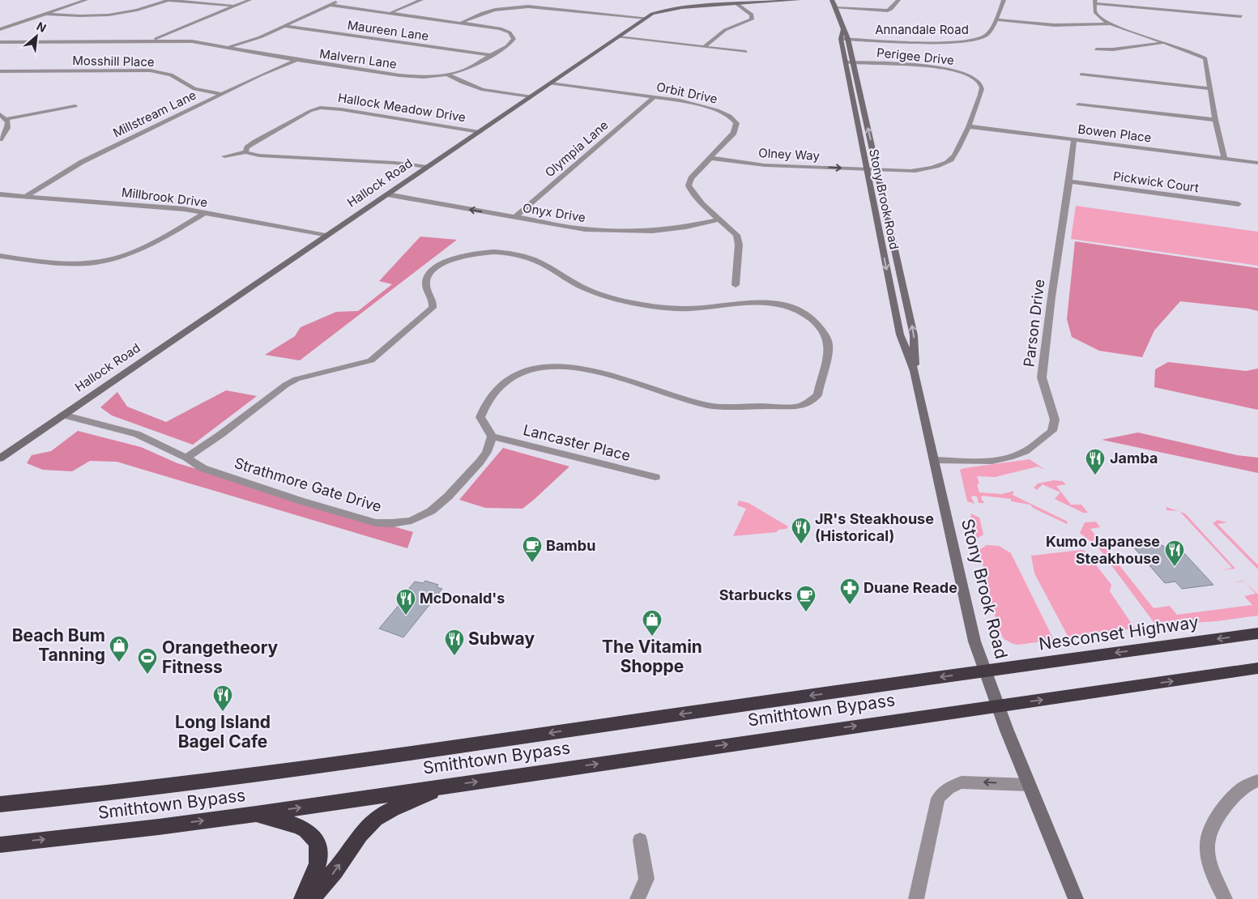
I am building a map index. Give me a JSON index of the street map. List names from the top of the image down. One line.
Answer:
{"streets":{"highway":["Nesconset Highway","Smithtown Bypass"],"main road":["Hallock Road","Stony Brook Road"],"street":["Annandale Road","Maureen Lane","Perigee Drive","Malvern Lane","Mosshill Place","Orbit Drive","Hallock Meadow Drive","Millstream Lane","Bowen Place","Olympia Lane","Olney Way","Pickwick Court","Millbrook Drive","Onyx Drive","Parson Drive","Lancaster Place","Strathmore Gate Drive"]},"crossings":[["Annandale Road","Stony Brook Road"],["Maureen Lane","Malvern Lane"],["Perigee Drive","Bowen Place"],["Perigee Drive","Olney Way"],["Perigee Drive","Stony Brook Road"],["Malvern Lane","Millstream Lane"],["Mosshill Place","Millstream Lane"],["Orbit Drive","Olympia Lane"],["Orbit Drive","Olney Way"],["Orbit Drive","Hallock Road"],["Orbit Drive","Onyx Drive"],["Hallock Meadow Drive","Hallock Road"],["Millstream Lane","Millbrook Drive"],["Bowen Place","Parson Drive"],["Olympia Lane","Onyx Drive"],["Olney Way","Stony Brook Road"],["Pickwick Court","Parson Drive"],["Hallock Road","Millbrook Drive"],["Hallock Road","Onyx Drive"],["Hallock Road","Strathmore Gate Drive"],["Stony Brook Road","Parson Drive"],["Stony Brook Road","Nesconset Highway"],["Stony Brook Road","Smithtown Bypass"],["Lancaster Place","Strathmore Gate Drive"],["Nesconset Highway","Smithtown Bypass"]],"one_way":["Olney Way","Onyx Drive"],"places":{"restaurant":["Jamba","JR's Steakhouse (Historical)","Kumo Japanese Steakhouse","McDonald's","Subway","Long Island Bagel Cafe"],"cafe":["Bambu","Starbucks"],"pharmacy":["Duane Reade"],"shop":["The Vitamin Shoppe","Beach Bum Tanning"],"sports":["Orangetheory Fitness"]},"north":"top right"}
